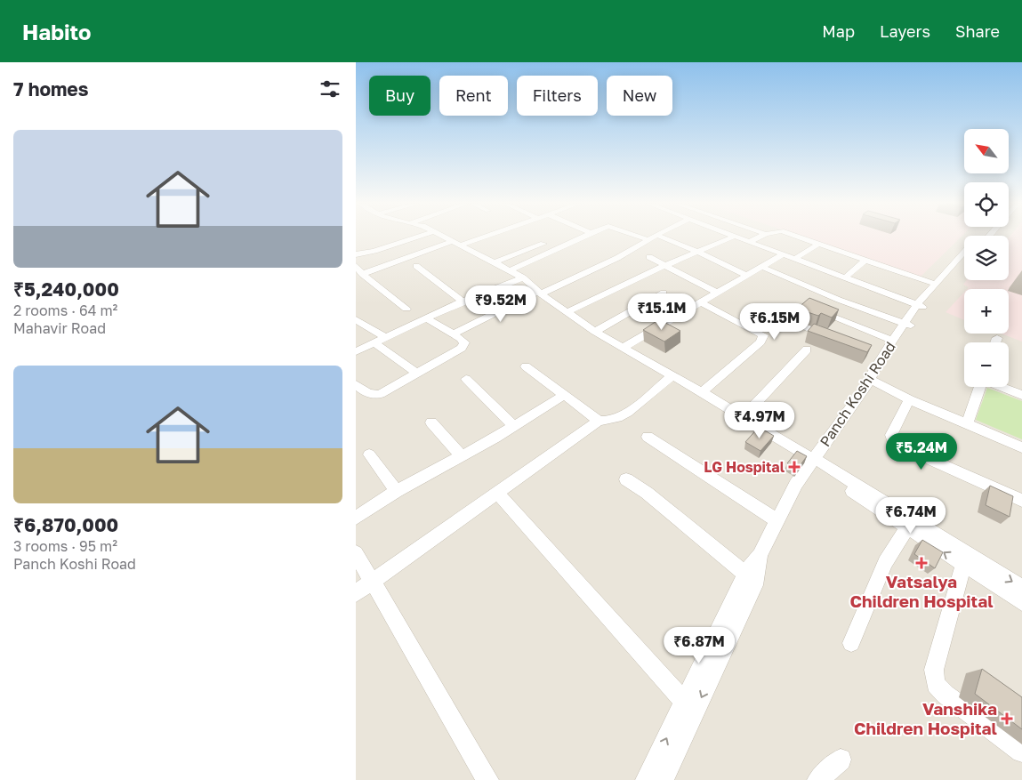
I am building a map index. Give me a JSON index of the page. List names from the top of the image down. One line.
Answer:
{"streets":{"street":["Panch Koshi Road"]},"places":{"health":["LG Hospital","Vatsalya Children Hospital","Vanshika Children Hospital"]},"north":"top left","page":{"header":"Habito","nav":["Map","Layers","Share"],"heading":"7 homes","chip":["Buy","Rent","Filters","New"],"list":[{"name":"₹5,240,000","note":"2 rooms · 64 m² · Mahavir Road"},{"name":"₹6,870,000","note":"3 rooms · 95 m² · Panch Koshi Road"}],"map_buttons":["+","−"],"price":["₹9.52M","₹15.1M","₹6.15M","₹4.97M","₹5.24M","₹6.74M","₹6.87M"]}}
